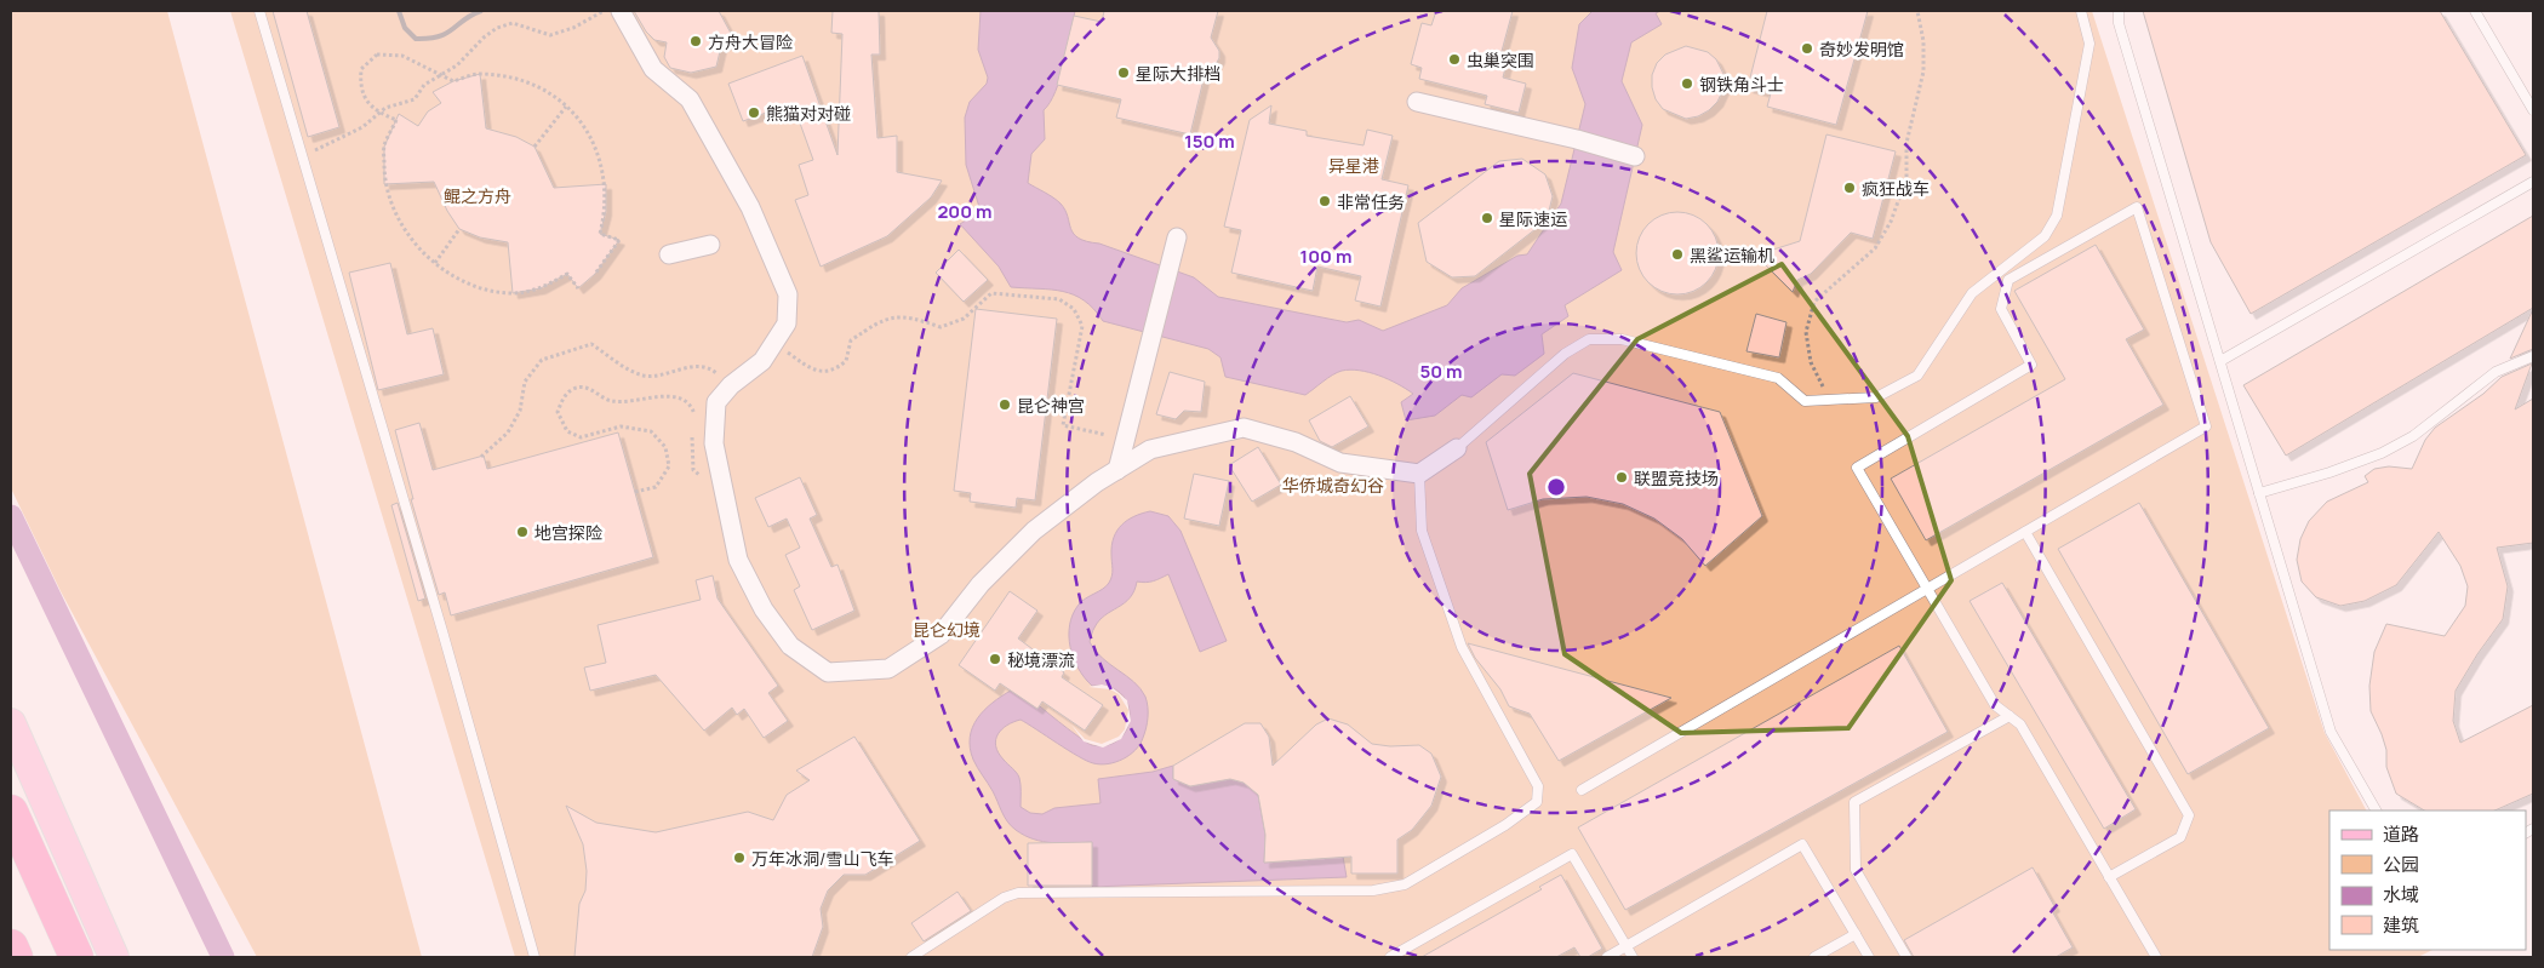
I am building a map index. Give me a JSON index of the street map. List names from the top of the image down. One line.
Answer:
{"parks":["异星港","鲲之方舟","华侨城奇幻谷","昆仑幻境"],"places":["方舟大冒险","奇妙发明馆","虫巢突围","星际大排档","钢铁角斗士","熊猫对对碰","疯狂战车","非常任务","星际速运","黑鲨运输机","昆仑神宫","联盟竞技场","地宫探险","秘境漂流","万年冰洞/雪山飞车"],"legend":["道路","公园","水域","建筑"],"rings":["150 m","200 m","100 m","50 m"]}
